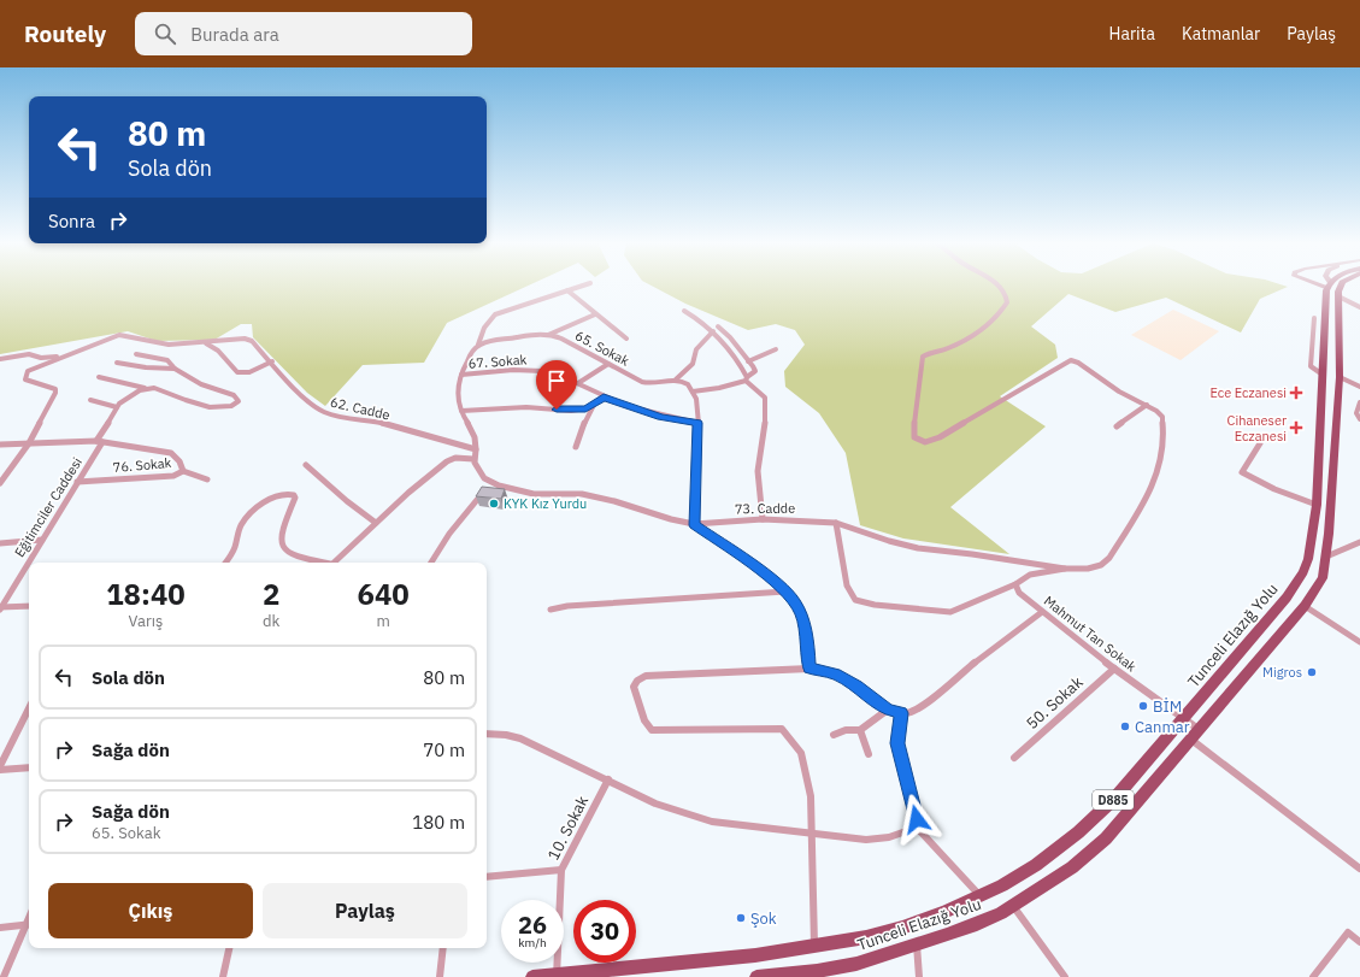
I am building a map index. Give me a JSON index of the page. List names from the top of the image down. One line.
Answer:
{"streets":{"main road":["Tunceli Elazığ Yolu","D885"],"street":["65. Sokak","67. Sokak","62. Cadde","76. Sokak","Eğitimciler Caddesi","73. Cadde","Mahmut Tan Sokak","50. Sokak","10. Sokak"]},"crossings":[["76. Sokak","Eğitimciler Caddesi"],["Mahmut Tan Sokak","Tunceli Elazığ Yolu"],["Mahmut Tan Sokak","50. Sokak"],["Tunceli Elazığ Yolu","10. Sokak"]],"places":{"health":["Ece Eczanesi","Cihaneser Eczanesi"],"other":["KYK Kız Yurdu","Migros","BİM","Canmar","Şok"]},"page":{"header":"Routely","search":"Burada ara","nav":["Harita","Katmanlar","Paylaş"],"turn":["80 m","Sola dön"],"then":"Sonra","eta":["18:40","Varış","2","dk","640","m"],"list":[{"name":"Sola dön","value":"80 m"},{"name":"Sağa dön","value":"70 m"},{"name":"Sağa dön","note":"65. Sokak","value":"180 m"}],"buttons":["Çıkış","Paylaş"],"speed":"26 km/h","limit":"30"}}
